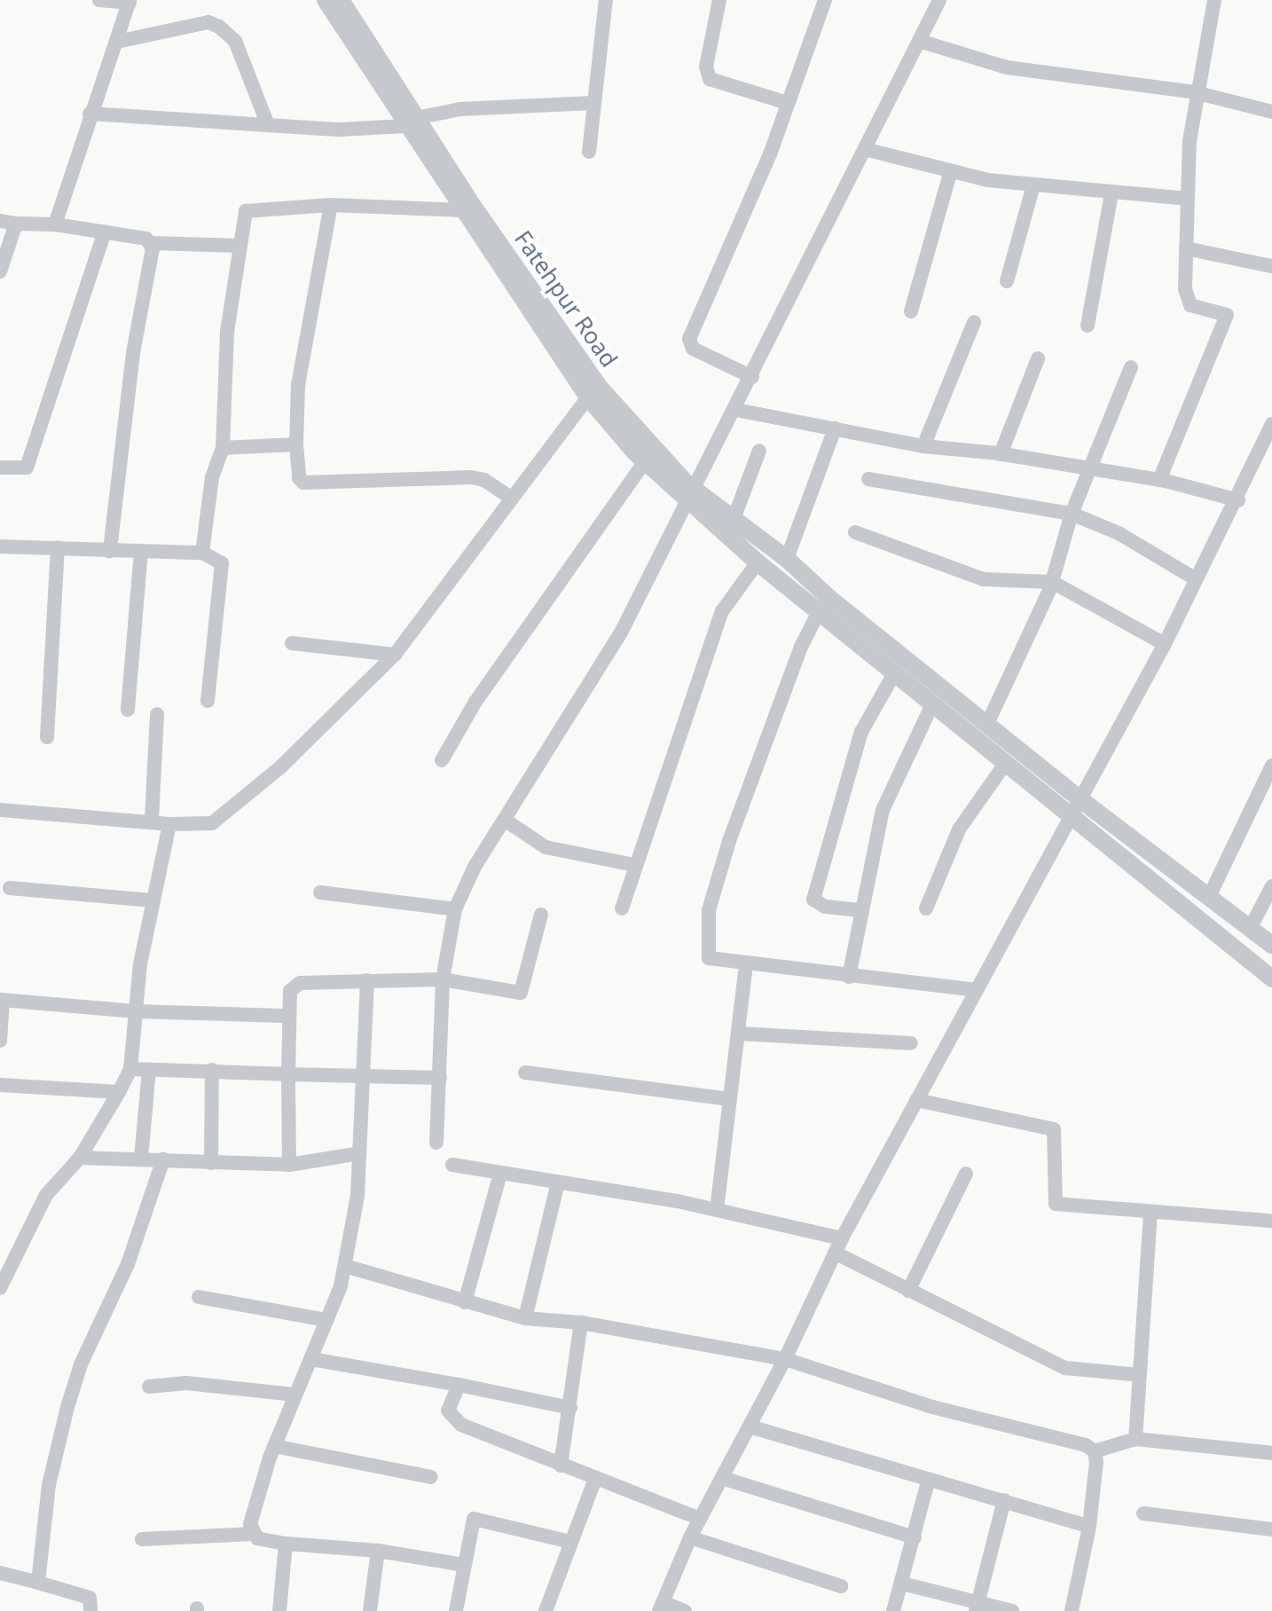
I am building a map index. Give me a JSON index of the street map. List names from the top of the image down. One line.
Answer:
{"streets":{"street":["Fatehpur Road"]}}
